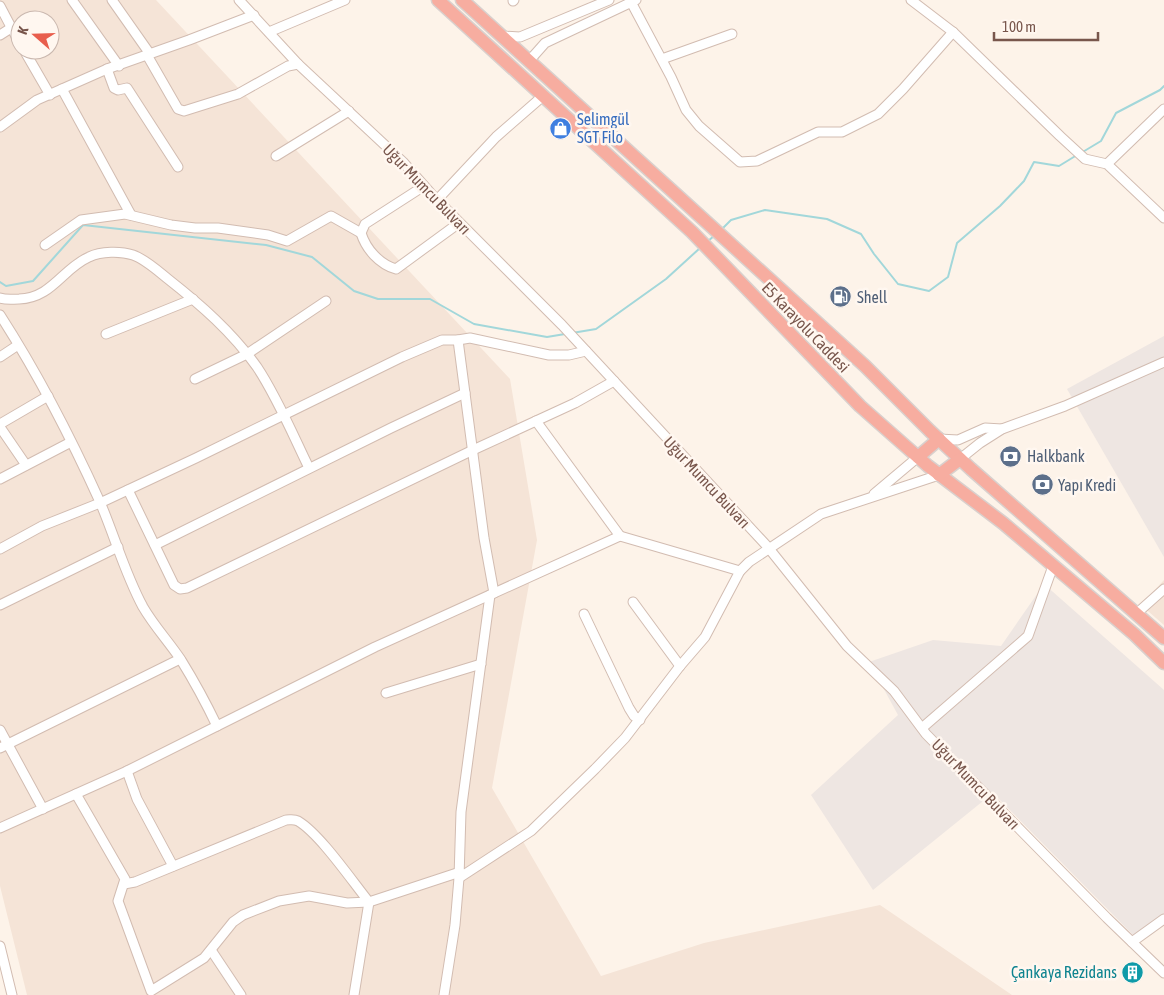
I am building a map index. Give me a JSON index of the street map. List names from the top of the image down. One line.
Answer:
{"streets":{"highway":["E5 Karayolu Caddesi"],"street":["Uğur Mumcu Bulvarı"]},"places":{"shop":["Selimgül SGT Filo"],"fuel station":["Shell"],"bank":["Halkbank","Yapı Kredi"],"building":["Çankaya Rezidans"]},"scale_bar":"100 m","north":"left"}
